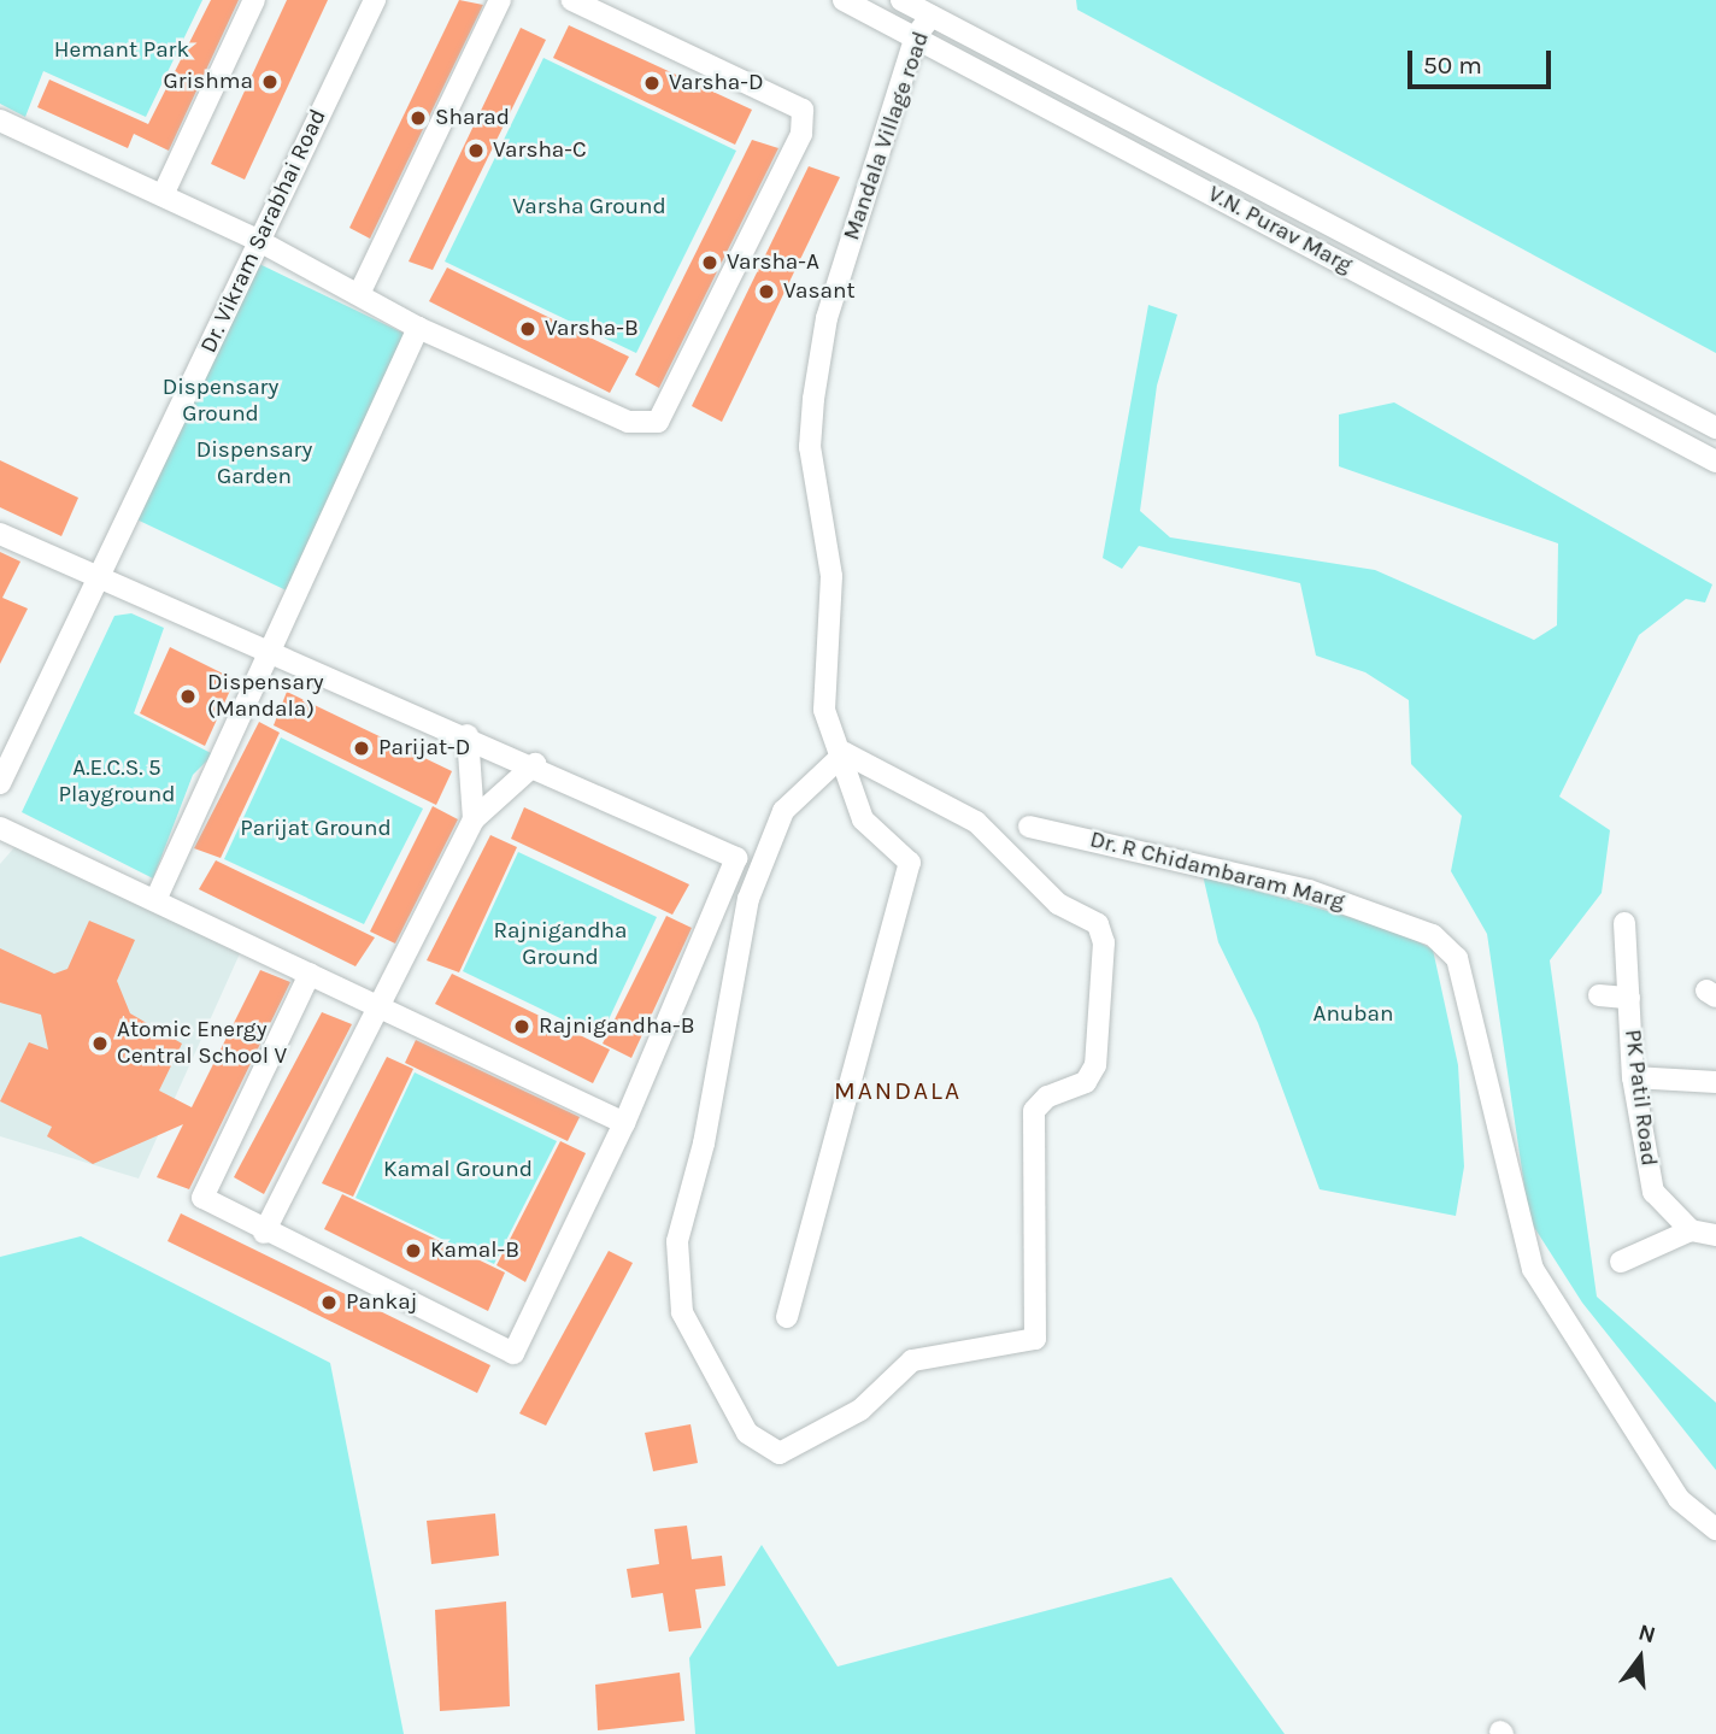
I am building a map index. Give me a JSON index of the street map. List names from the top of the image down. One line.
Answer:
{"streets":{"street":["Mandala Village road","V.N. Purav Marg","Dr. Vikram Sarabhai Road","Dr. R Chidambaram Marg","PK Patil Road"]},"crossings":[["Mandala Village road","V.N. Purav Marg"]],"districts":["MANDALA"],"parks":["Hemant Park","Varsha Ground","Dispensary Ground","Dispensary Garden","A.E.C.S. 5 Playground","Parijat Ground","Rajnigandha Ground","Anuban","Kamal Ground"],"places":["Grishma","Varsha-D","Sharad","Varsha-C","Varsha-A","Vasant","Varsha-B","Dispensary (Mandala)","Parijat-D","Rajnigandha-B","Atomic Energy Central School V","Kamal-B","Pankaj"],"scale_bar":"50 m","north":"top"}
